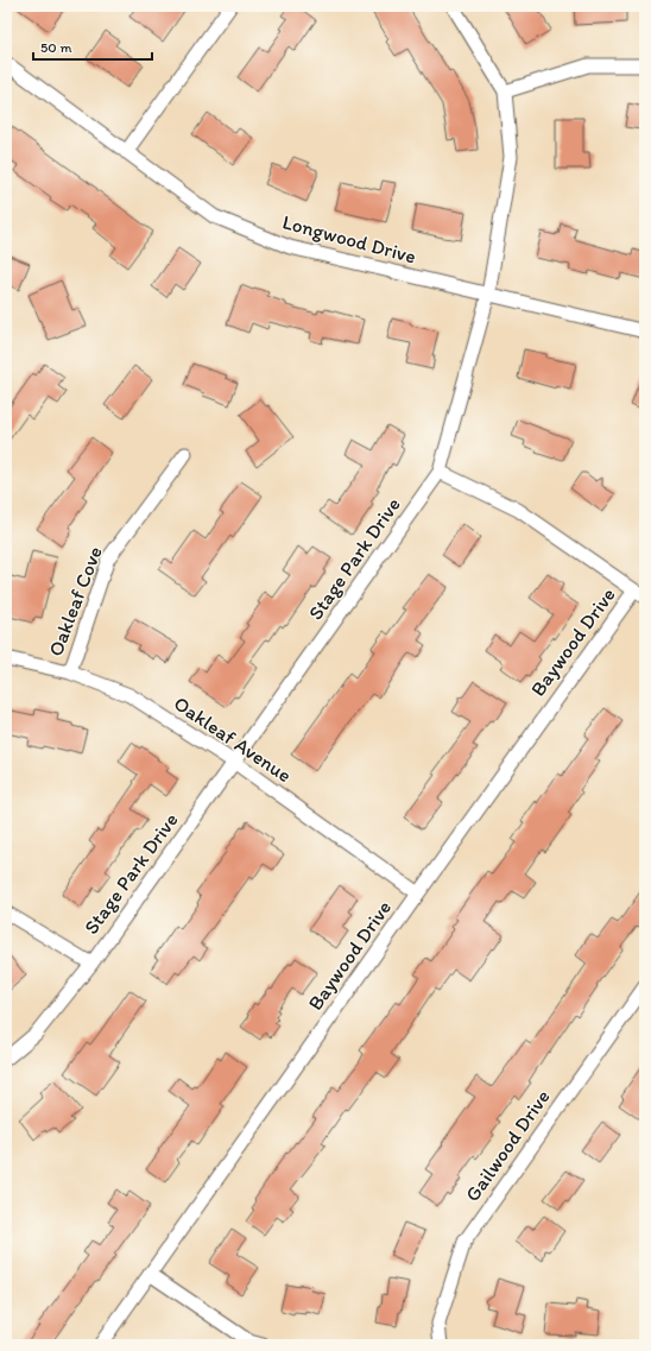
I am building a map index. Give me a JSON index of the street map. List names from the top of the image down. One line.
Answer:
{"streets":{"street":["Longwood Drive","Stage Park Drive","Oakleaf Cove","Baywood Drive","Oakleaf Avenue","Gailwood Drive"]},"crossings":[["Longwood Drive","Stage Park Drive"],["Stage Park Drive","Oakleaf Avenue"],["Oakleaf Cove","Oakleaf Avenue"],["Baywood Drive","Oakleaf Avenue"]],"scale_bar":"50 m"}
